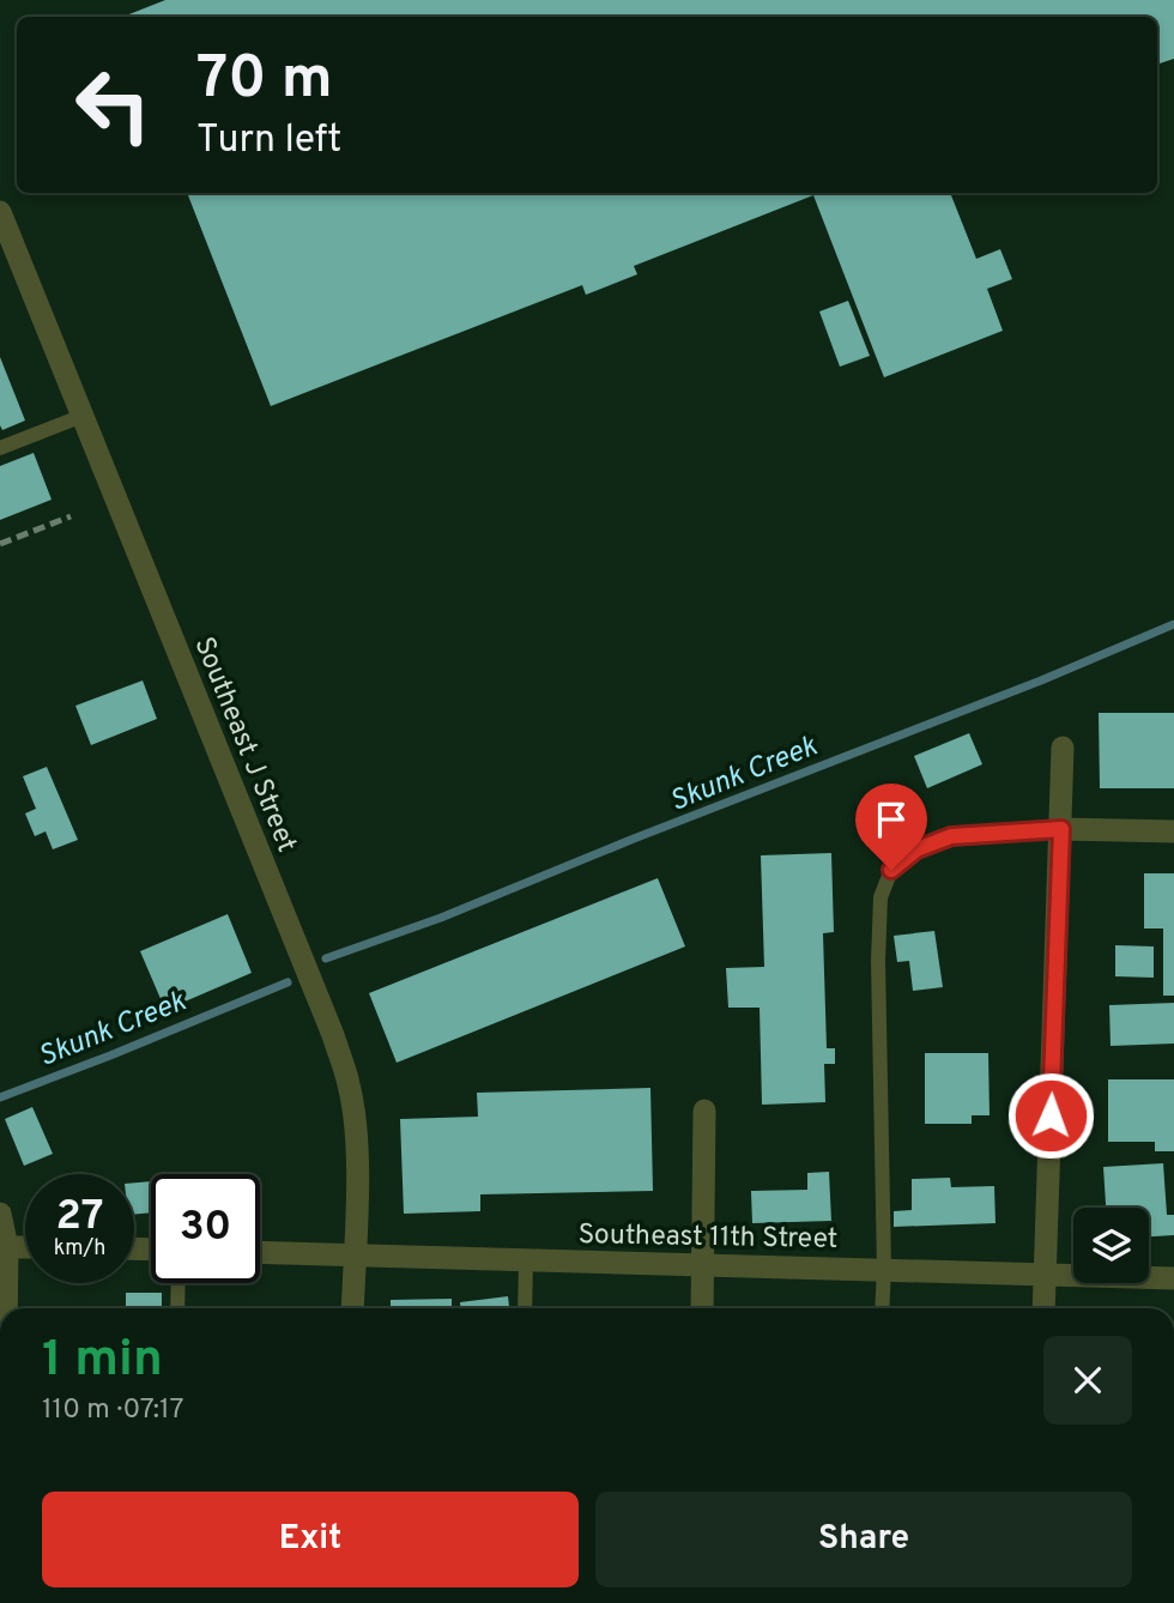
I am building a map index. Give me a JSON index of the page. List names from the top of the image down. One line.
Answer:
{"streets":{"street":["Southeast J Street","Southeast 11th Street"]},"crossings":[["Southeast J Street","Southeast 11th Street"]],"water":["Skunk Creek"],"page":{"turn":["70 m","Turn left"],"speed":"27 km/h","limit":"30","heading":["1 min","110 m · 07:17"],"buttons":["Exit","Share"]}}
